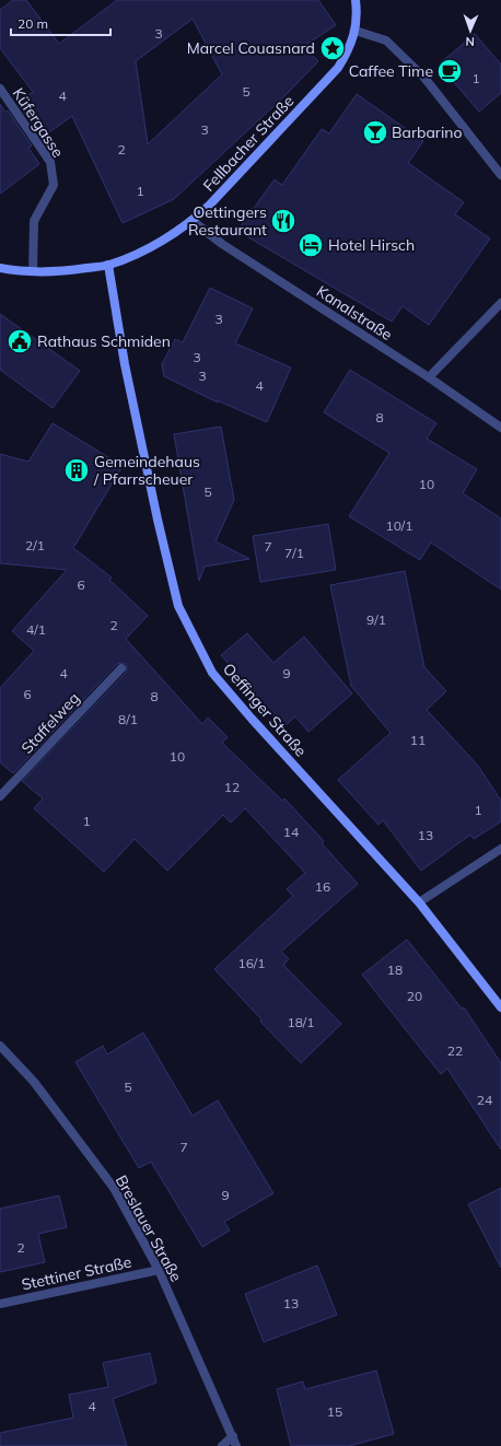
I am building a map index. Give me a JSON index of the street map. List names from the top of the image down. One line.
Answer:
{"streets":{"street":["Küfergasse","Fellbacher Straße","Kanalstraße","Oeffinger Straße","Staffelweg","Breslauer Straße","Stettiner Straße"]},"crossings":[["Küfergasse","Fellbacher Straße"],["Fellbacher Straße","Kanalstraße"],["Fellbacher Straße","Oeffinger Straße"],["Breslauer Straße","Stettiner Straße"]],"places":{"place":["Marcel Couasnard"],"cafe":["Caffee Time"],"bar":["Barbarino"],"restaurant":["Oettingers Restaurant"],"hotel":["Hotel Hirsch"],"public building":["Rathaus Schmiden"],"building":["Gemeindehaus / Pfarrscheuer"]},"house_numbers":["3","1","5","4","3","2","1","3","3","3","4","8","10","5","10/1","2/1","7","7/1","6","9/1","2","4/1","4","9","6","8","8/1","11","10","12","1","1","14","13","16","16/1","18","20","18/1","22","5","24","7","9","2","13","4","15"],"scale_bar":"20 m","north":"bottom"}
